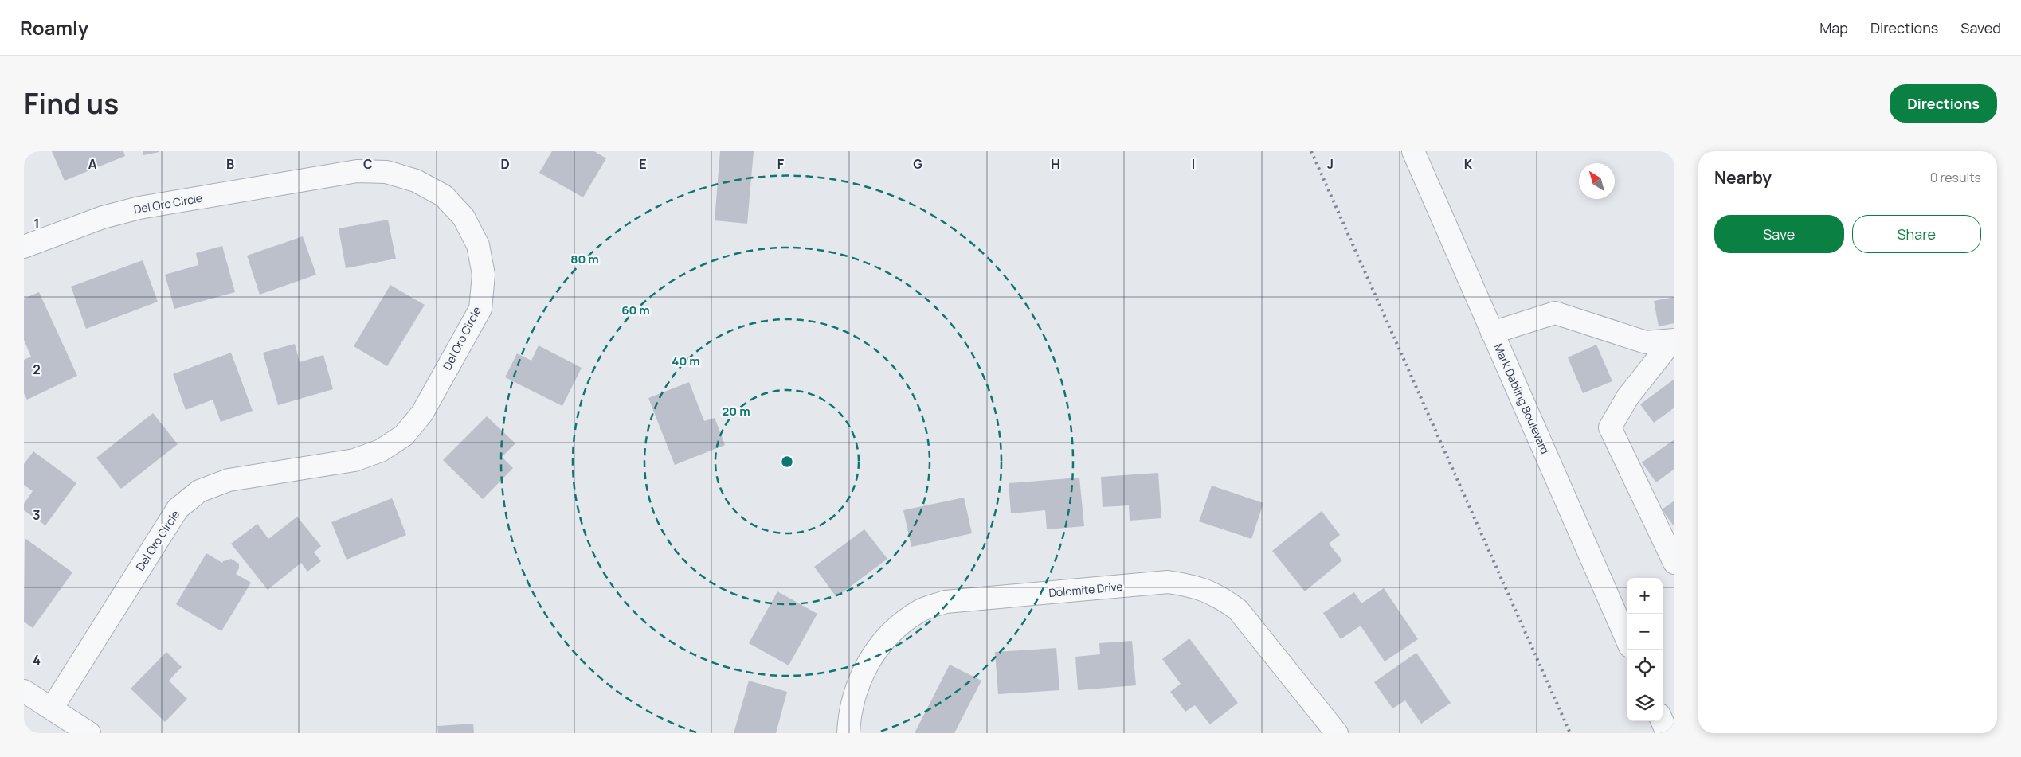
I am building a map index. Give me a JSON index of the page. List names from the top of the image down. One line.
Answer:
{"streets":{"street":["Del Oro Circle","Mark Dabling Boulevard","Dolomite Drive"]},"north":"top left","page":{"header":"Roamly","nav":["Map","Directions","Saved"],"title":"Find us","buttons":["Directions",["Save","Share"]],"heading":["Nearby","0 results"],"map_buttons":["+","−"]},"grid":{"columns":["A","B","C","D","E","F","G","H","I","J","K"],"rows":["1","2","3","4"]},"rings":["80 m","60 m","40 m","20 m"]}
